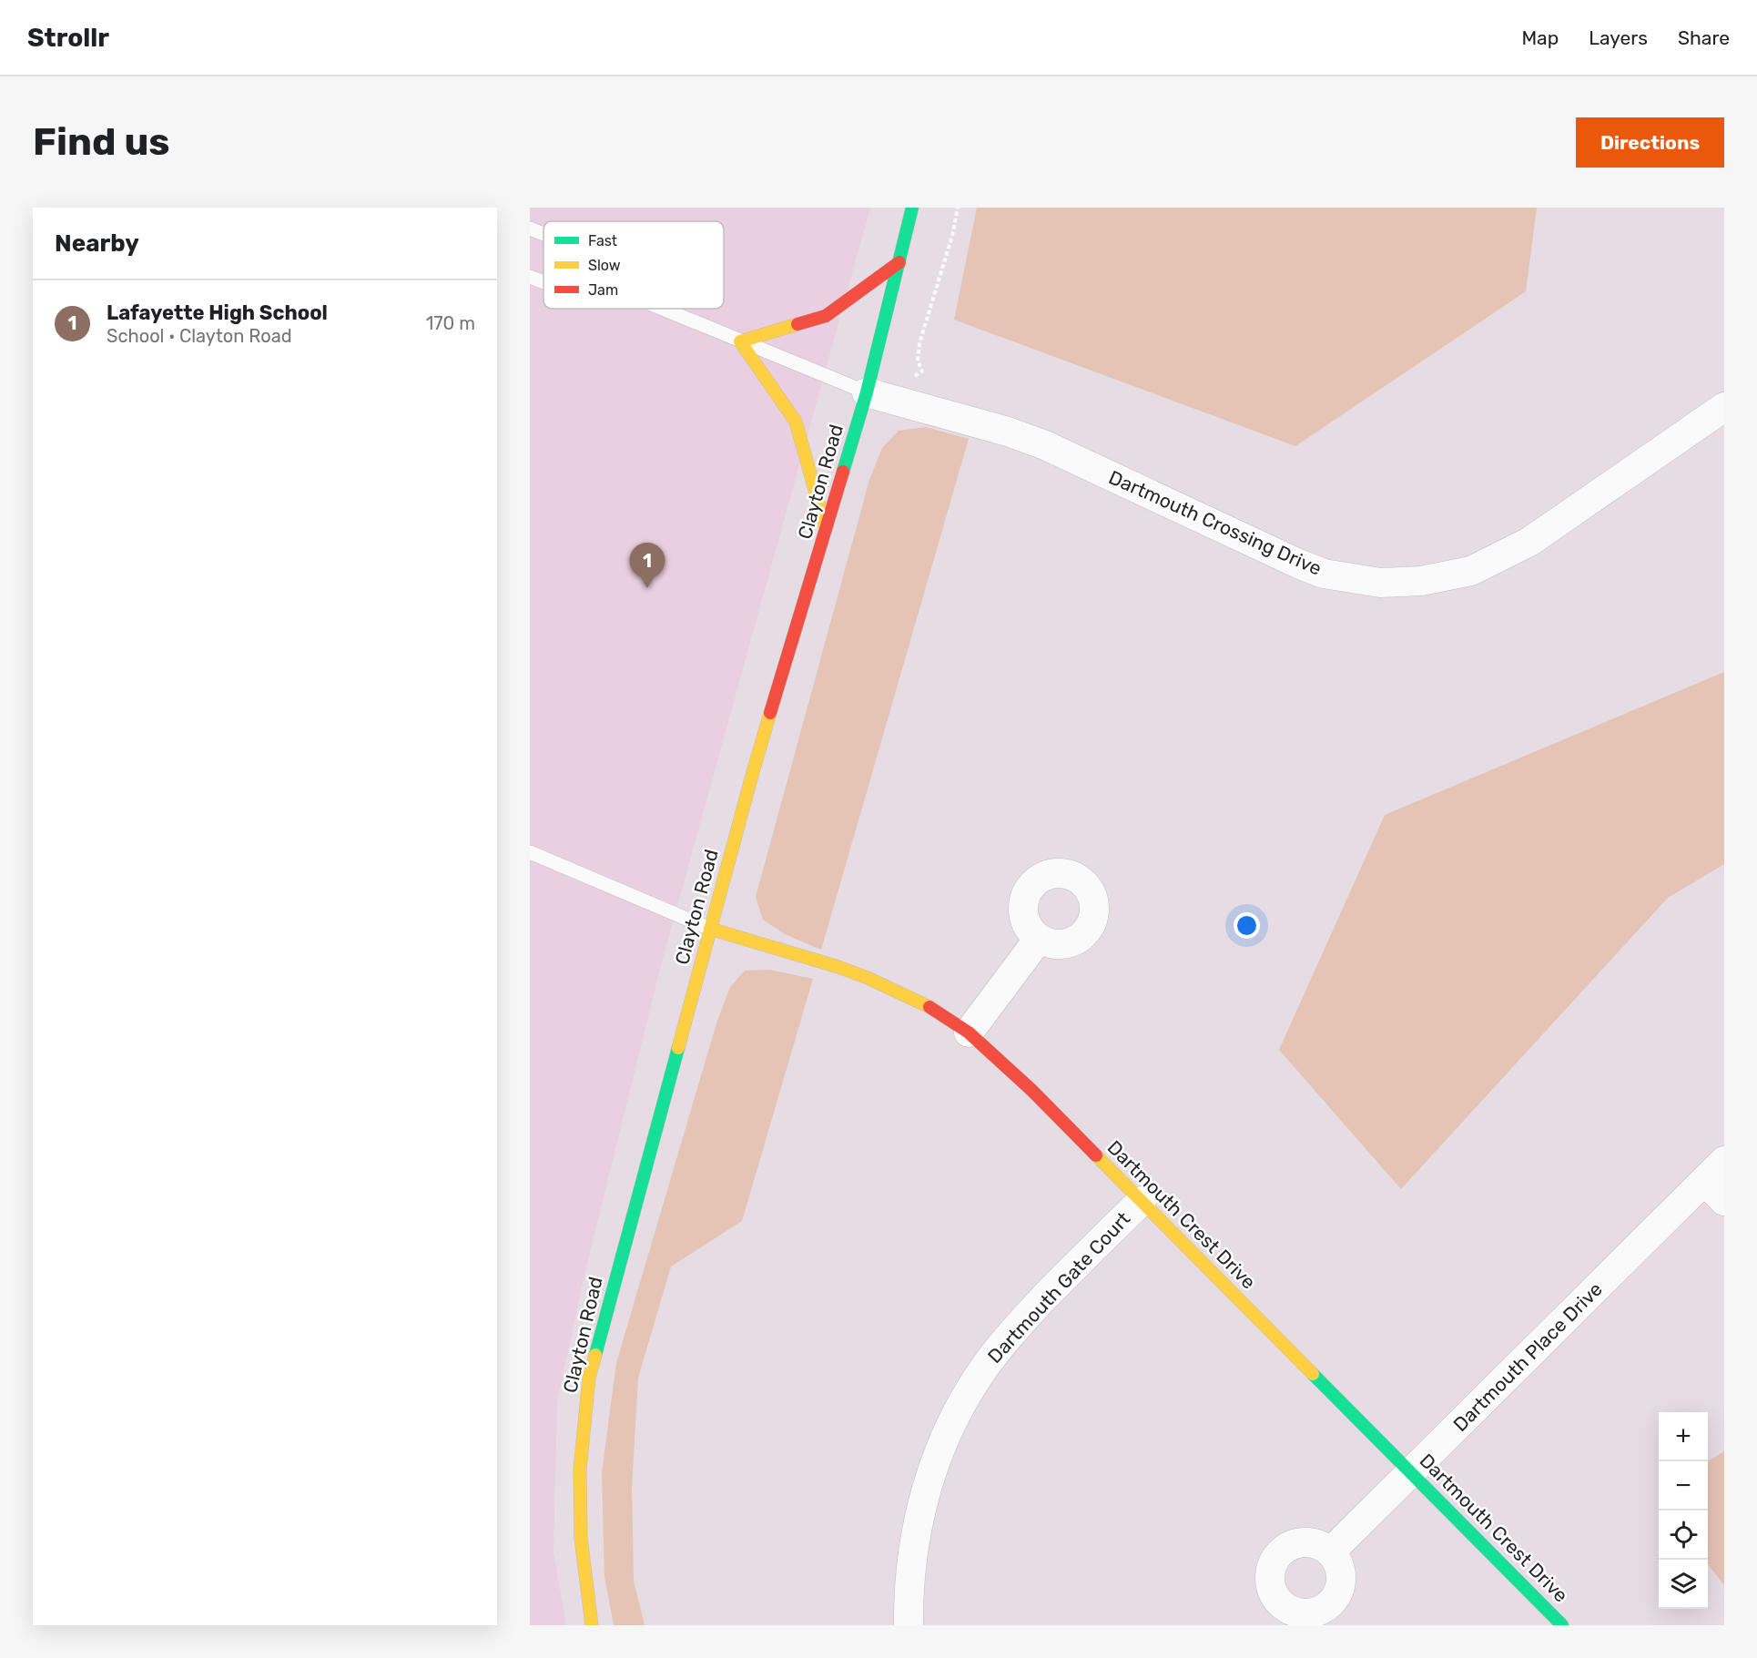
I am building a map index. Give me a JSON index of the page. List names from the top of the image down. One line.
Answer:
{"streets":{"main road":["Clayton Road","Dartmouth Crest Drive"],"street":["Dartmouth Crossing Drive","Dartmouth Gate Court","Dartmouth Place Drive"]},"crossings":[["Clayton Road","Dartmouth Crossing Drive"],["Clayton Road","Dartmouth Crest Drive"],["Dartmouth Crest Drive","Dartmouth Gate Court"],["Dartmouth Crest Drive","Dartmouth Place Drive"]],"legend":["Fast","Slow","Jam"],"page":{"header":"Strollr","nav":["Map","Layers","Share"],"buttons":"Directions","title":"Find us","heading":"Nearby","list":[{"mark":"1","name":"Lafayette High School","note":"School · Clayton Road","value":"170 m"}],"pins":"1","map_buttons":["+","−"]}}
